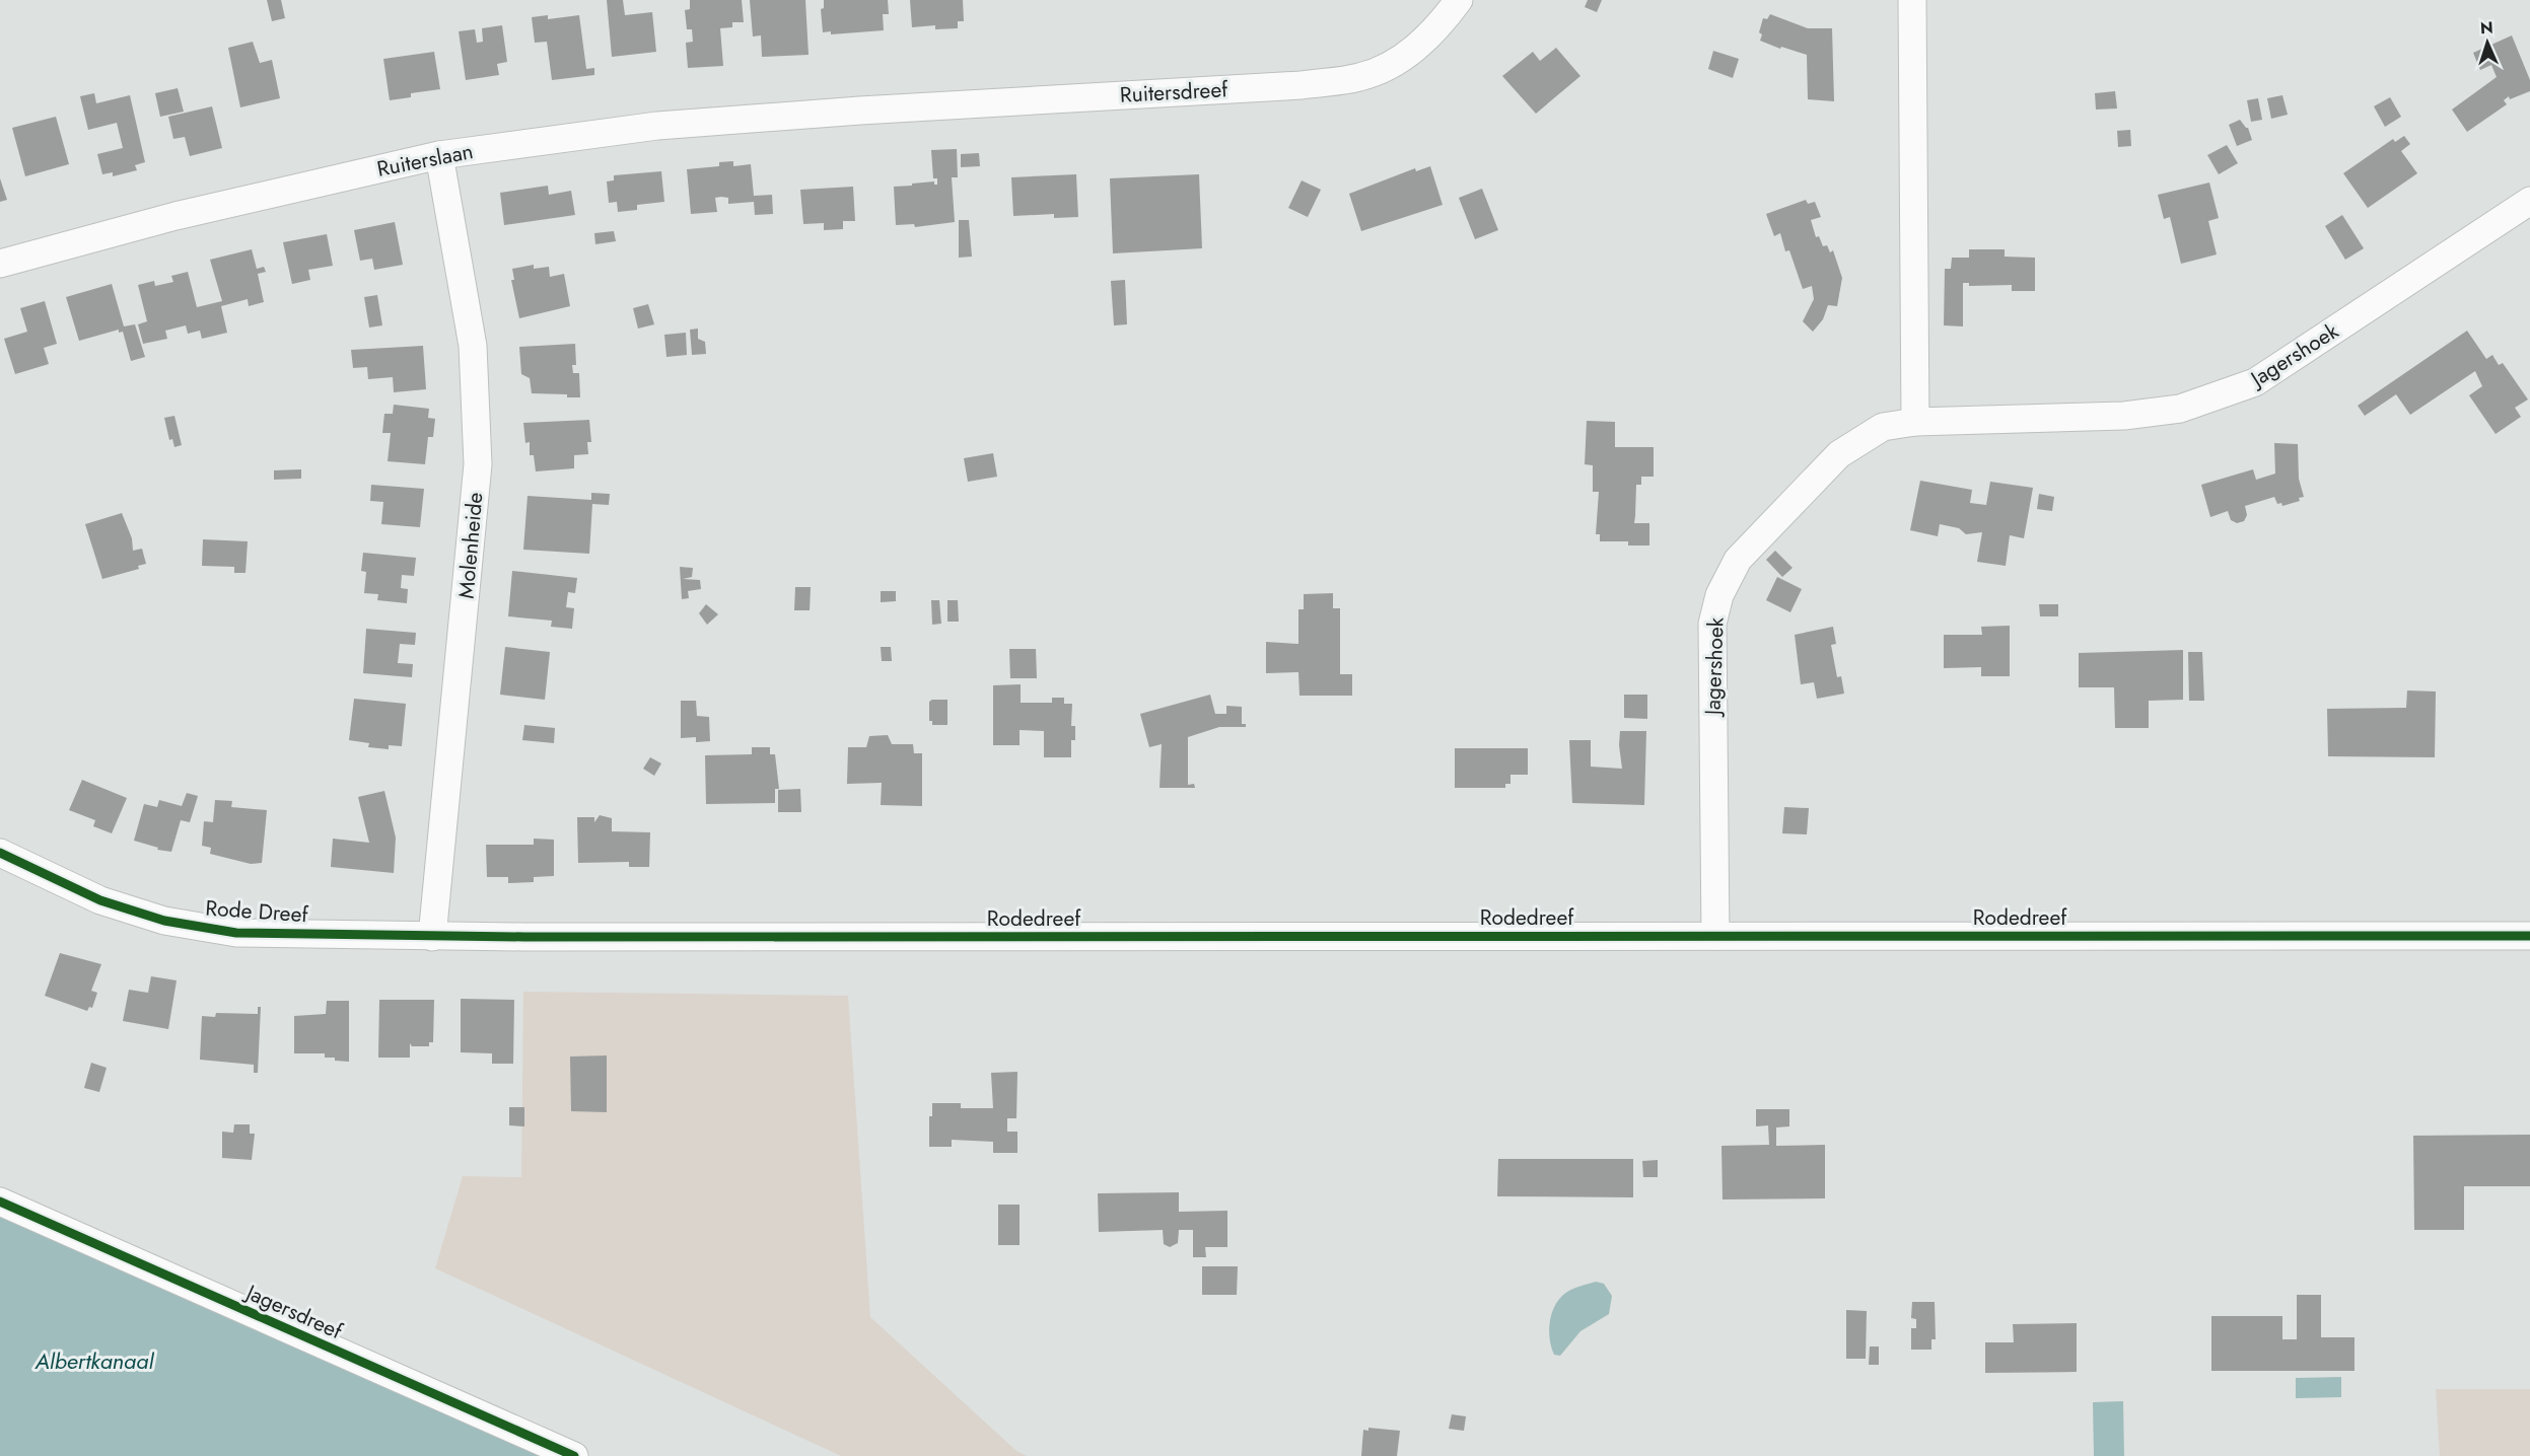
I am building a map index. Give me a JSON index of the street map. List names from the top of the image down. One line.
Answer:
{"streets":{"street":["Ruitersdreef","Ruiterslaan","Jagershoek","Molenheide","Rode Dreef","Rodedreef","Jagersdreef"]},"crossings":[["Ruitersdreef","Ruiterslaan"],["Ruiterslaan","Molenheide"],["Jagershoek","Rodedreef"],["Molenheide","Rode Dreef"],["Rode Dreef","Rodedreef"]],"water":["Albertkanaal"],"north":"top"}
